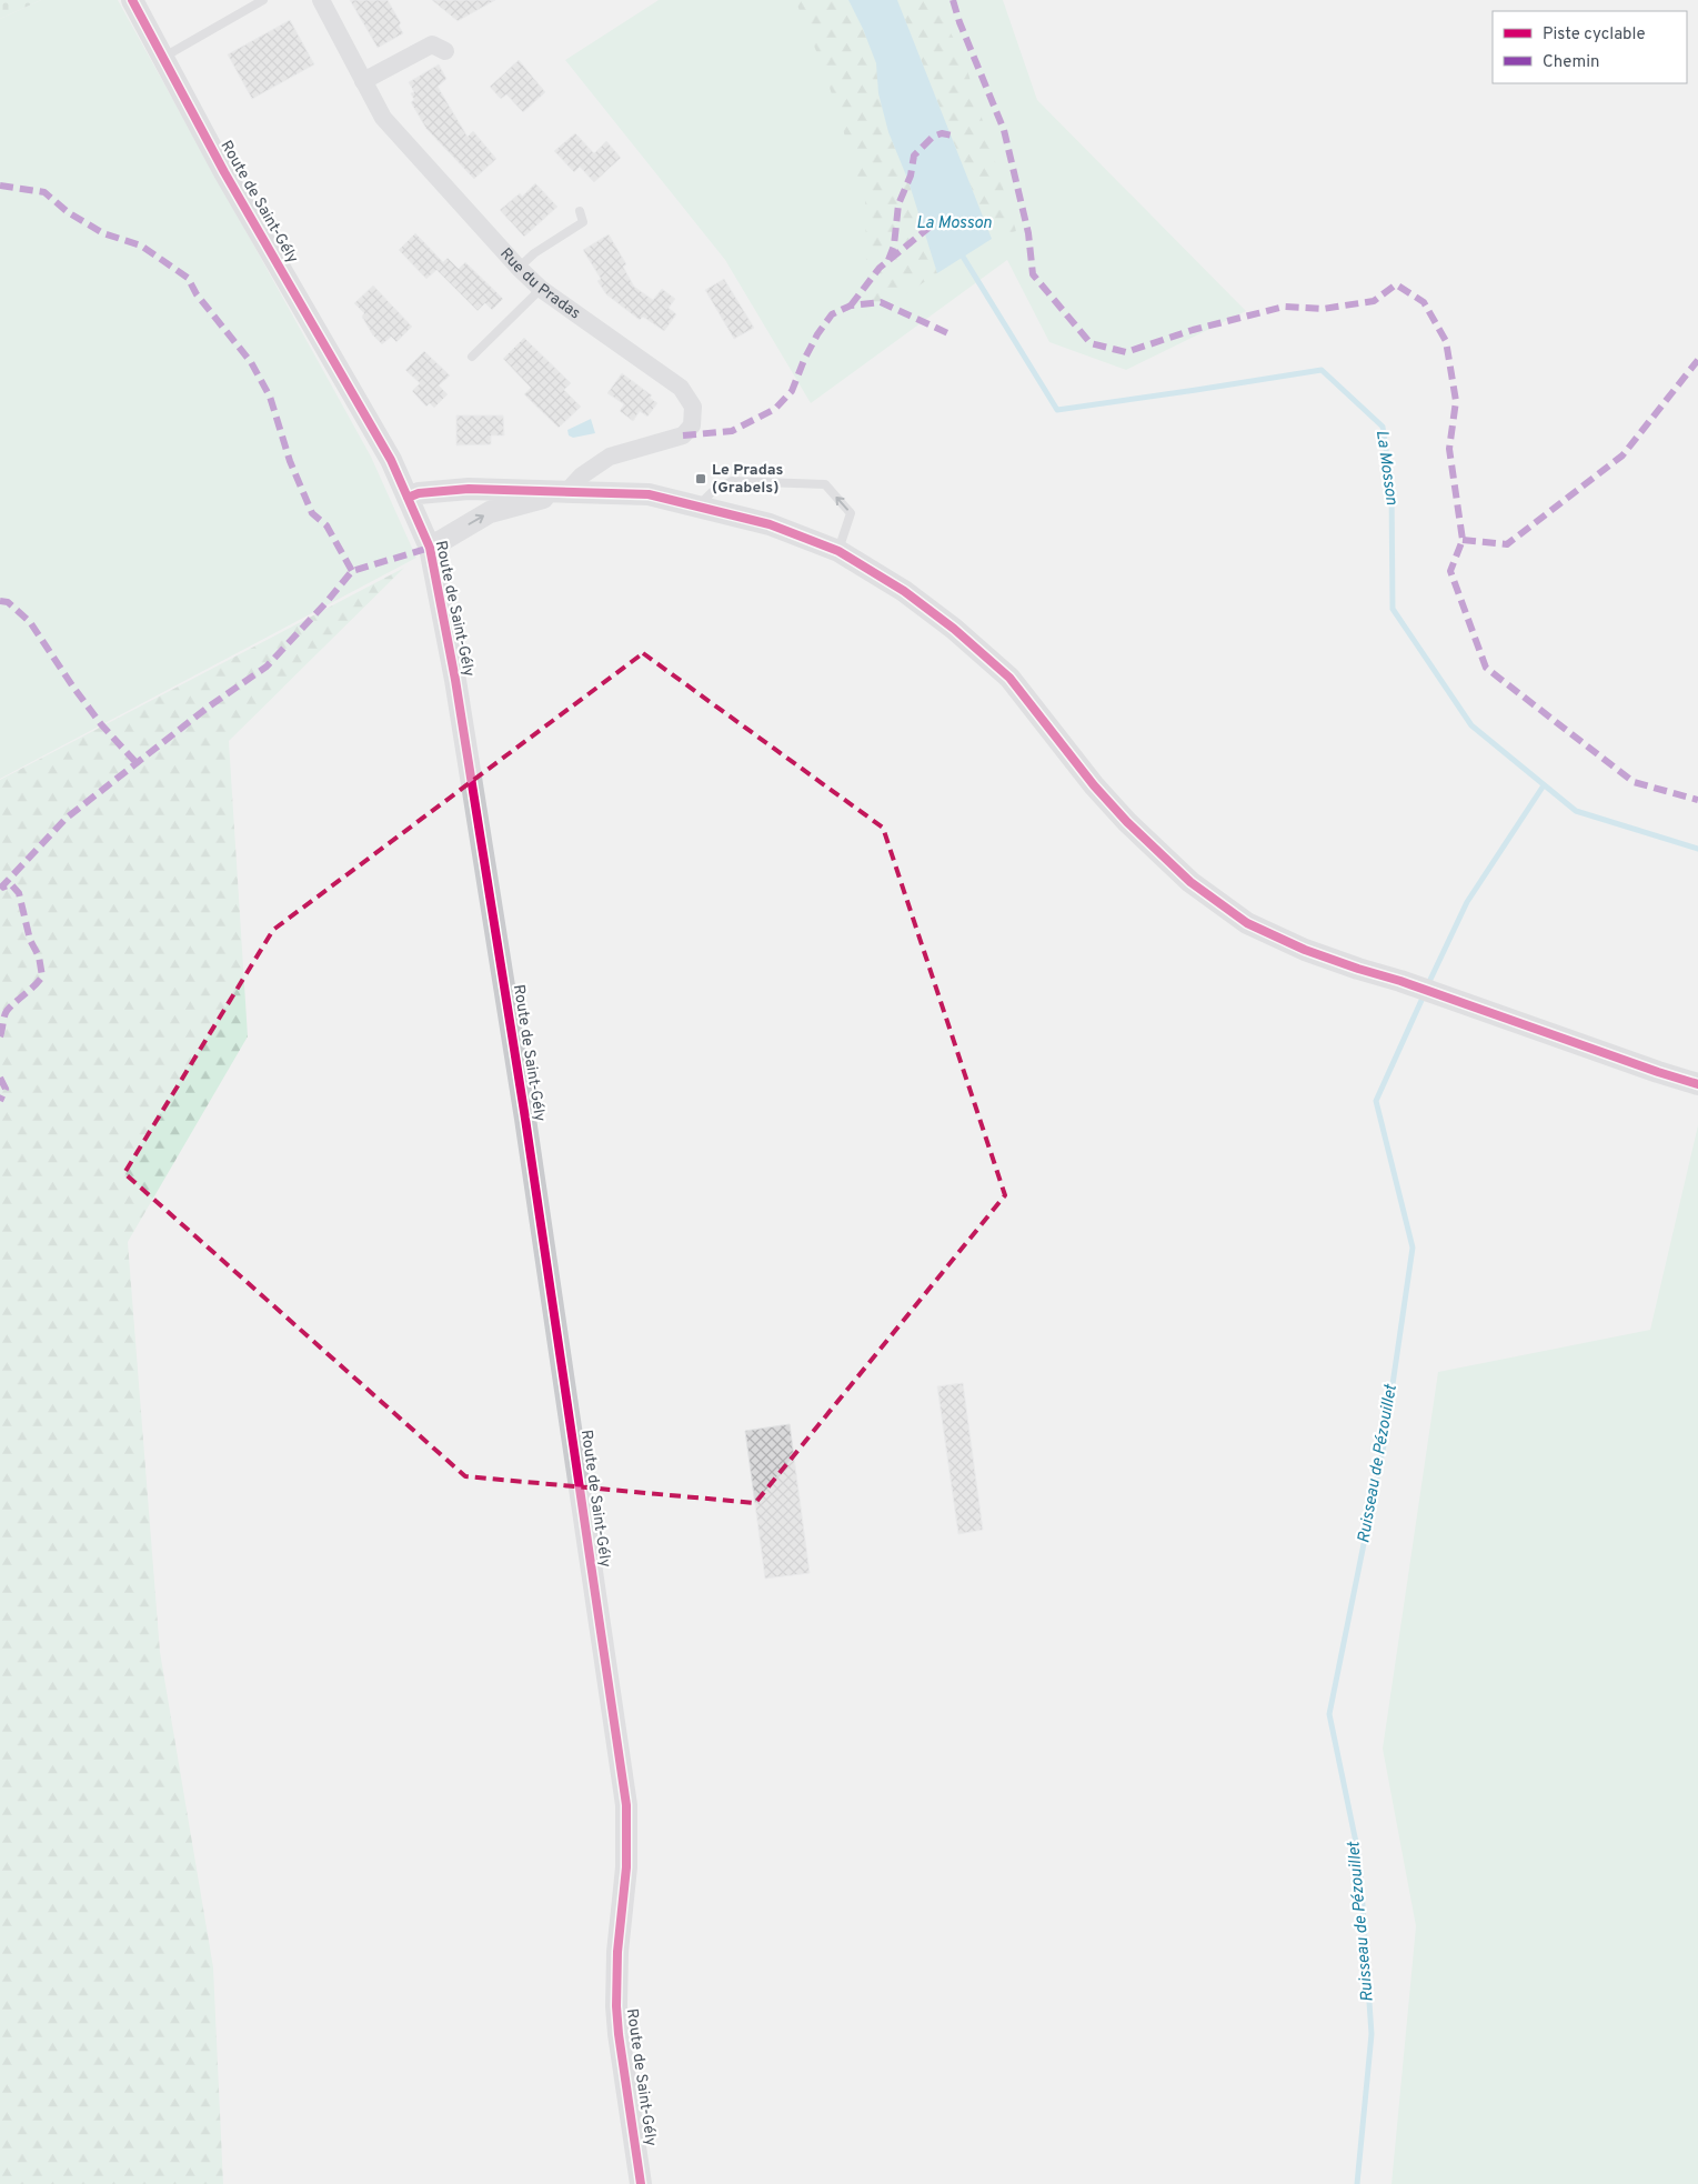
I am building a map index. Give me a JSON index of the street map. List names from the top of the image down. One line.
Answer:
{"streets":{"street":["Route de Saint-Gély","Rue du Pradas"]},"water":["La Mosson","Ruisseau de Pézouillet"],"places":{"transit":["Le Pradas (Grabels)"]},"legend":["Piste cyclable","Chemin"]}
